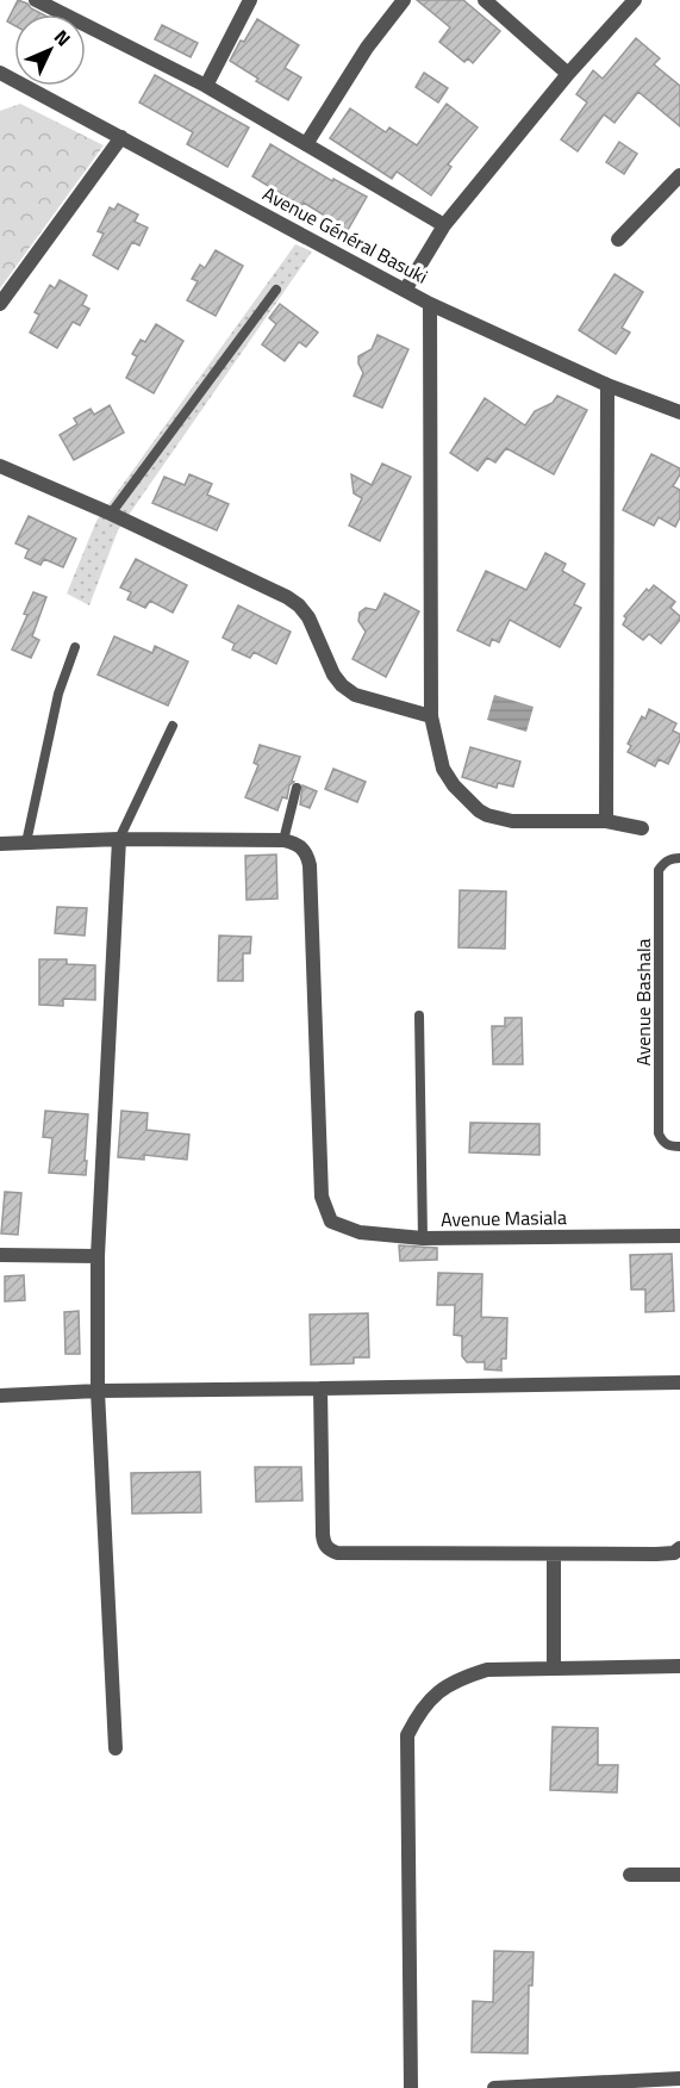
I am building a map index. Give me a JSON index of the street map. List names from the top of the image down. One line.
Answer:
{"streets":{"street":["Avenue Général Basuki","Avenue Masiala"],"lane":["Avenue Bashala"]},"north":"top right"}
